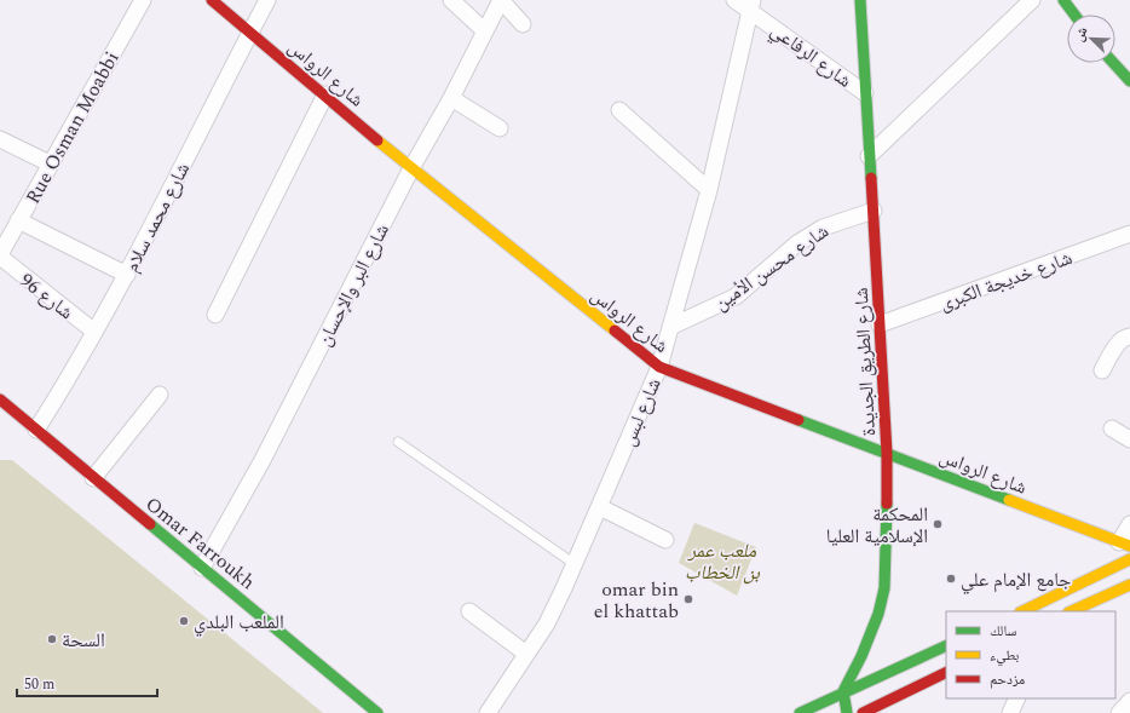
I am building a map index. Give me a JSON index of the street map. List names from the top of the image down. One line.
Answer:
{"streets":{"street":["شارع الرفاعي","شارع الرواس","Rue Osman Moabbi","شارع محمد سلام","شارع محسن الأمين","شارع خديجة الكبرى","شارع البر والإحسان","شارع 96","شارع الطريق الجديدة","شارع لبس","Omar Farroukh"]},"crossings":[["شارع الرفاعي","شارع الطريق الجديدة"],["شارع الرفاعي","شارع لبس"],["شارع الرواس","شارع محمد سلام"],["شارع الرواس","شارع البر والإحسان"],["شارع الرواس","شارع الطريق الجديدة"],["شارع الرواس","شارع لبس"],["Rue Osman Moabbi","شارع 96"],["شارع محمد سلام","شارع 96"],["شارع محمد سلام","Omar Farroukh"],["شارع محسن الأمين","شارع الطريق الجديدة"],["شارع محسن الأمين","شارع لبس"],["شارع خديجة الكبرى","شارع الطريق الجديدة"],["شارع البر والإحسان","Omar Farroukh"]],"parks":["ملعب عمر بن الخطاب"],"places":["المحكمة الإسلامية العليا","جامع الإمام علي","omar bin el khattab","الملعب البلدي","السحة"],"legend":["سالك","بطيء","مزدحم"],"scale_bar":"50 m","north":"top left"}
